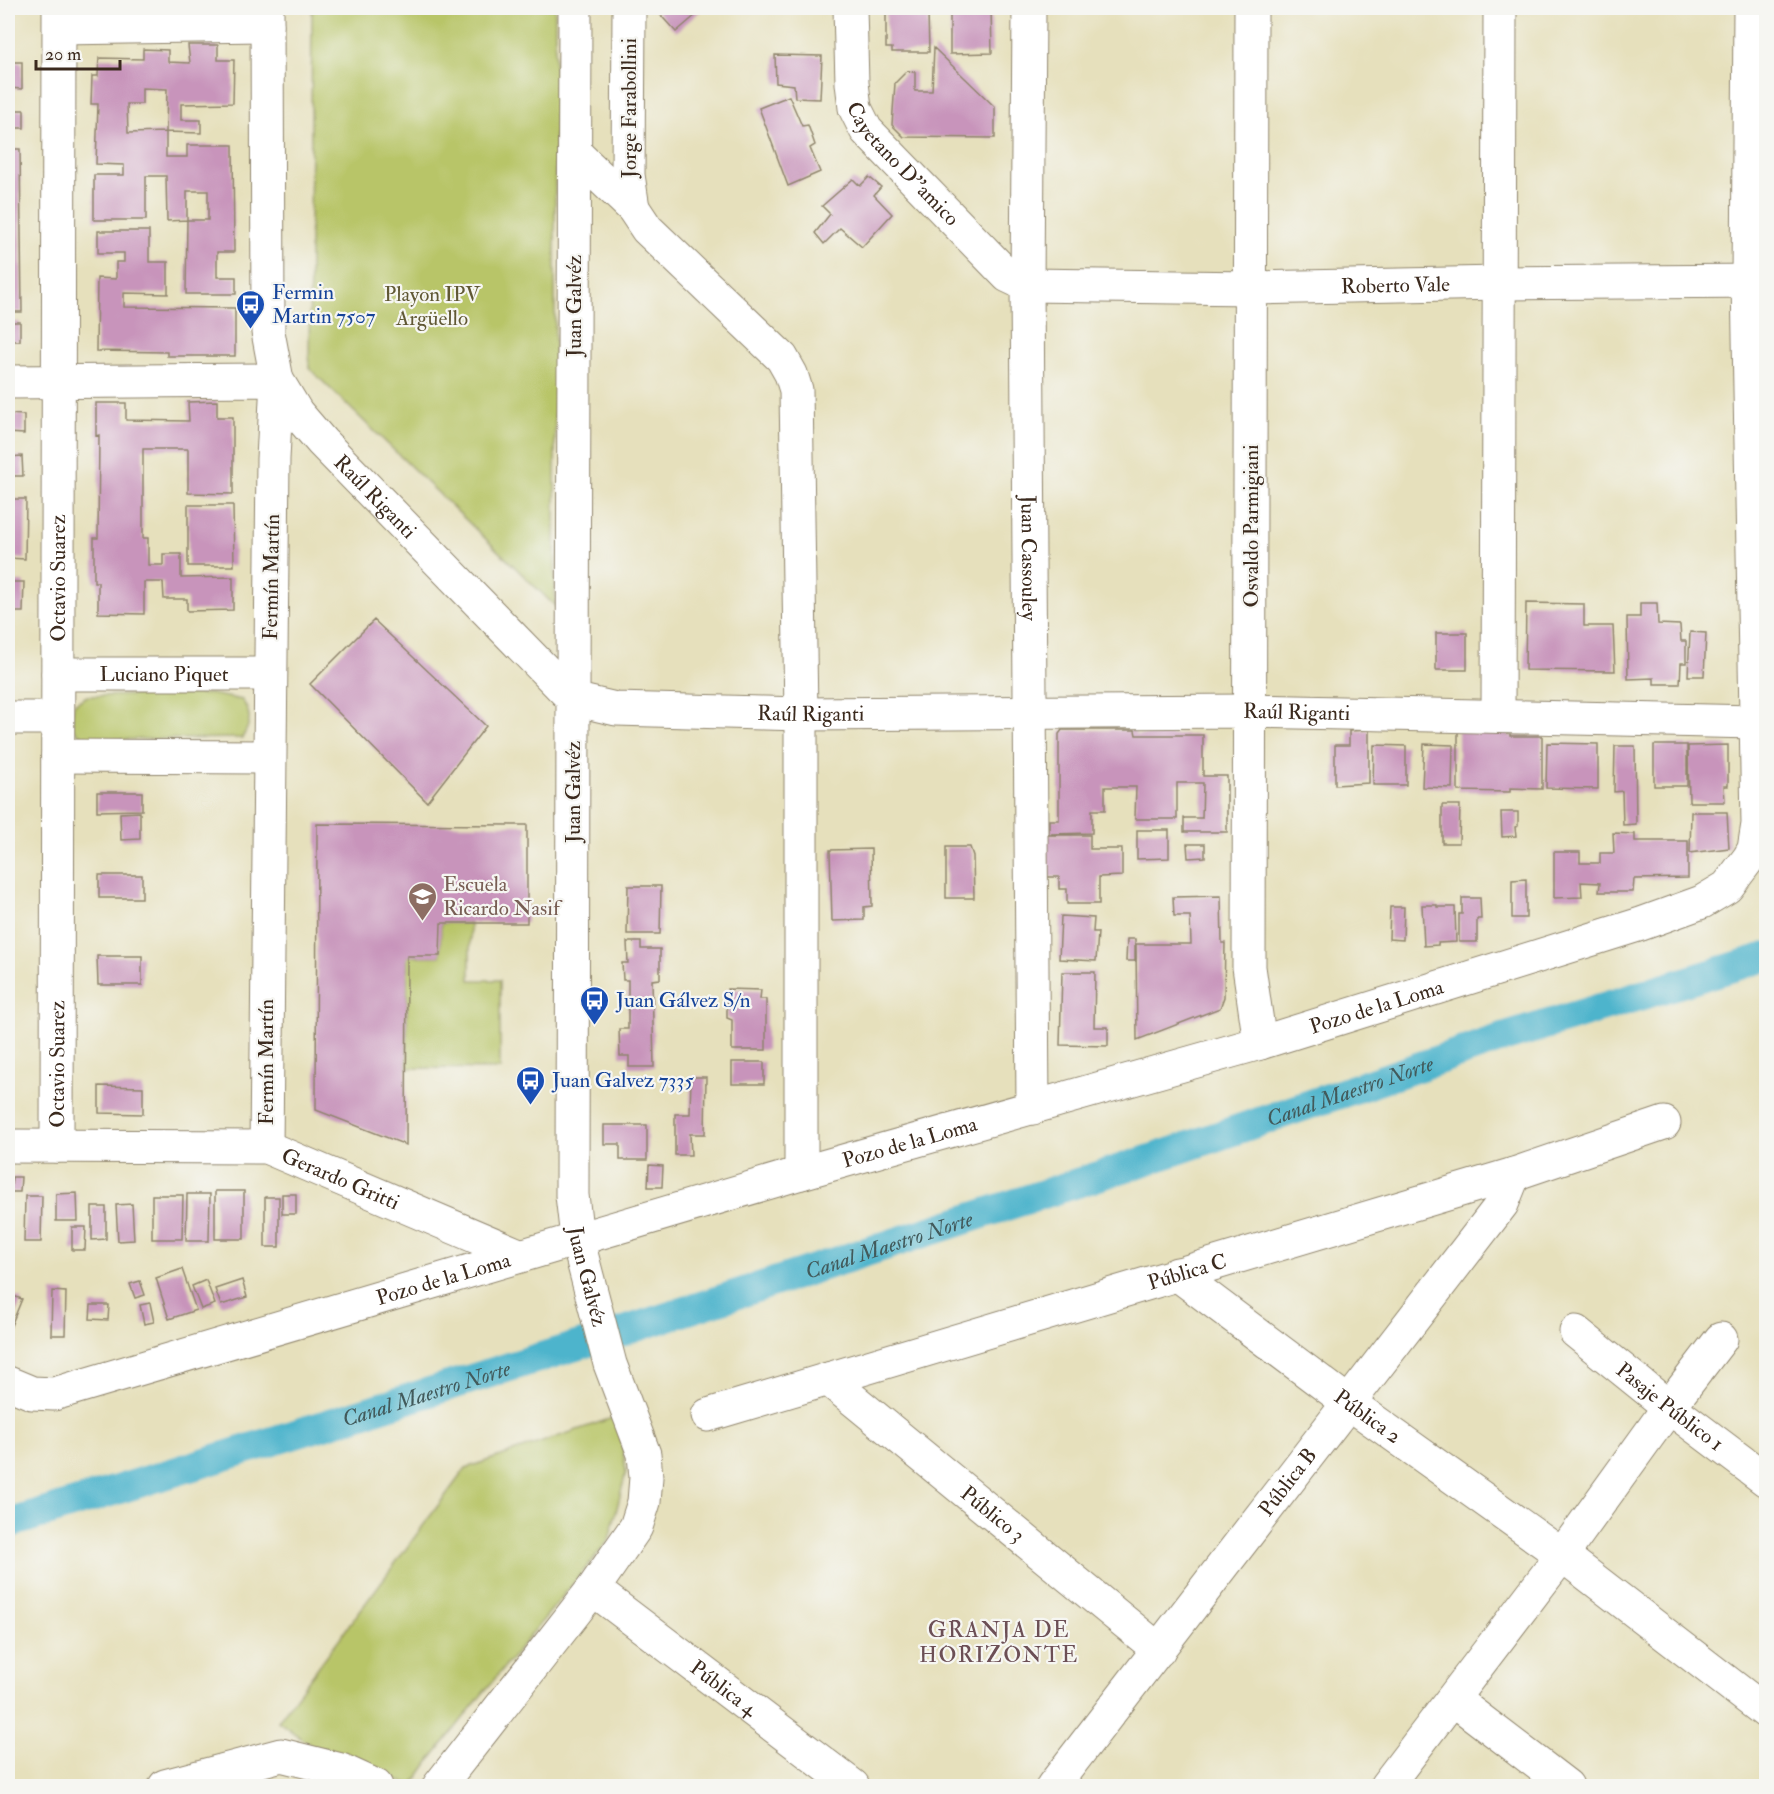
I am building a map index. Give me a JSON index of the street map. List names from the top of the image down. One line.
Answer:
{"streets":{"street":["Jorge Farabollini","Cayetano D''amico","Roberto Vale","Juan Galvéz","Raúl Riganti","Osvaldo Parmigiani","Juan Cassouley","Octavio Suarez","Fermín Martín","Luciano Piquet","Pozo de la Loma","Gerardo Gritti","Pública C","Pasaje Público 1","Pública 2","Pública B","Público 3","Pública 4"]},"crossings":[["Cayetano D''amico","Roberto Vale"],["Cayetano D''amico","Juan Cassouley"],["Roberto Vale","Osvaldo Parmigiani"],["Roberto Vale","Juan Cassouley"],["Juan Galvéz","Raúl Riganti"],["Juan Galvéz","Pozo de la Loma"],["Juan Galvéz","Pública 4"],["Raúl Riganti","Osvaldo Parmigiani"],["Raúl Riganti","Juan Cassouley"],["Raúl Riganti","Fermín Martín"],["Raúl Riganti","Pozo de la Loma"],["Osvaldo Parmigiani","Pozo de la Loma"],["Juan Cassouley","Pozo de la Loma"],["Octavio Suarez","Luciano Piquet"],["Octavio Suarez","Gerardo Gritti"],["Fermín Martín","Luciano Piquet"],["Fermín Martín","Gerardo Gritti"],["Pozo de la Loma","Gerardo Gritti"],["Pública C","Pública 2"],["Pública C","Pública B"],["Pública C","Público 3"],["Pública 2","Pública B"],["Pública B","Público 3"]],"districts":["GRANJA DE HORIZONTE"],"water":["Canal Maestro Norte"],"parks":["Playon IPV Argüello"],"places":{"bus stop":["Fermin Martin 7507","Juan Gálvez S/n","Juan Galvez 7335"],"school or university":["Escuela Ricardo Nasif"]},"scale_bar":"20 m"}
